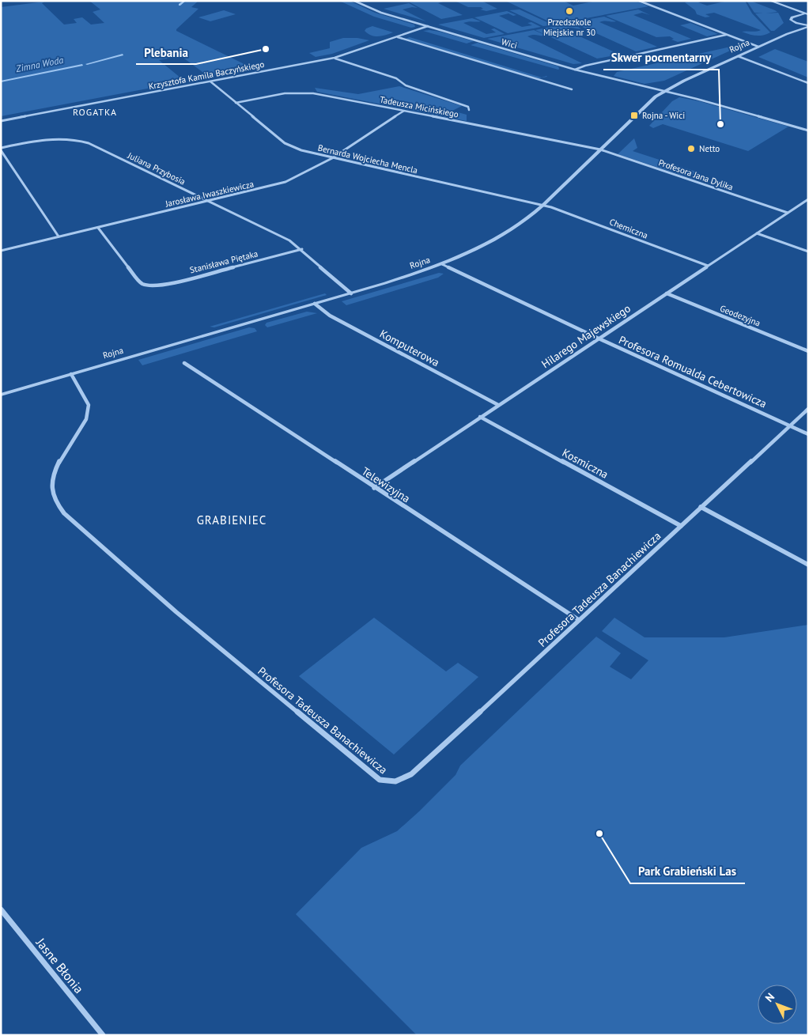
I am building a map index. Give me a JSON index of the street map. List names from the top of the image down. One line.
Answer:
{"streets":{"street":["Wici","Rojna","Krzysztofa Kamila Baczyńskiego","Tadeusza Micińskiego","Bernarda Wojciecha Mencla","Juliana Przybosia","Profesora Jana Dylika","Jarosława Iwaszkiewicza","Chemiczna","Stanisława Piętaka","Geodezyjna","Hilarego Majewskiego","Komputerowa","Profesora Romualda Cebertowicza","Kosmiczna","Telewizyjna","Profesora Tadeusza Banachiewicza","Jasne Błonia"]},"crossings":[["Wici","Rojna"],["Wici","Krzysztofa Kamila Baczyńskiego"],["Rojna","Tadeusza Micińskiego"],["Rojna","Bernarda Wojciecha Mencla"],["Rojna","Juliana Przybosia"],["Rojna","Profesora Jana Dylika"],["Rojna","Chemiczna"],["Rojna","Komputerowa"],["Rojna","Profesora Romualda Cebertowicza"],["Rojna","Profesora Tadeusza Banachiewicza"],["Krzysztofa Kamila Baczyńskiego","Bernarda Wojciecha Mencla"],["Tadeusza Micińskiego","Bernarda Wojciecha Mencla"],["Tadeusza Micińskiego","Profesora Jana Dylika"],["Tadeusza Micińskiego","Jarosława Iwaszkiewicza"],["Bernarda Wojciecha Mencla","Jarosława Iwaszkiewicza"],["Bernarda Wojciecha Mencla","Chemiczna"],["Juliana Przybosia","Jarosława Iwaszkiewicza"],["Juliana Przybosia","Stanisława Piętaka"],["Profesora Jana Dylika","Hilarego Majewskiego"],["Jarosława Iwaszkiewicza","Stanisława Piętaka"],["Chemiczna","Hilarego Majewskiego"],["Geodezyjna","Hilarego Majewskiego"],["Hilarego Majewskiego","Komputerowa"],["Hilarego Majewskiego","Profesora Romualda Cebertowicza"],["Hilarego Majewskiego","Kosmiczna"],["Hilarego Majewskiego","Telewizyjna"],["Profesora Romualda Cebertowicza","Profesora Tadeusza Banachiewicza"],["Kosmiczna","Profesora Tadeusza Banachiewicza"],["Telewizyjna","Profesora Tadeusza Banachiewicza"]],"districts":["ROGATKA","GRABIENIEC"],"water":["Zimna Woda"],"places":{"other":["Przedszkole Miejskie nr 30","Plebania","Skwer pocmentarny","Netto","Park Grabieński Las"],"transit":["Rojna - Wici"]},"north":"top left"}
